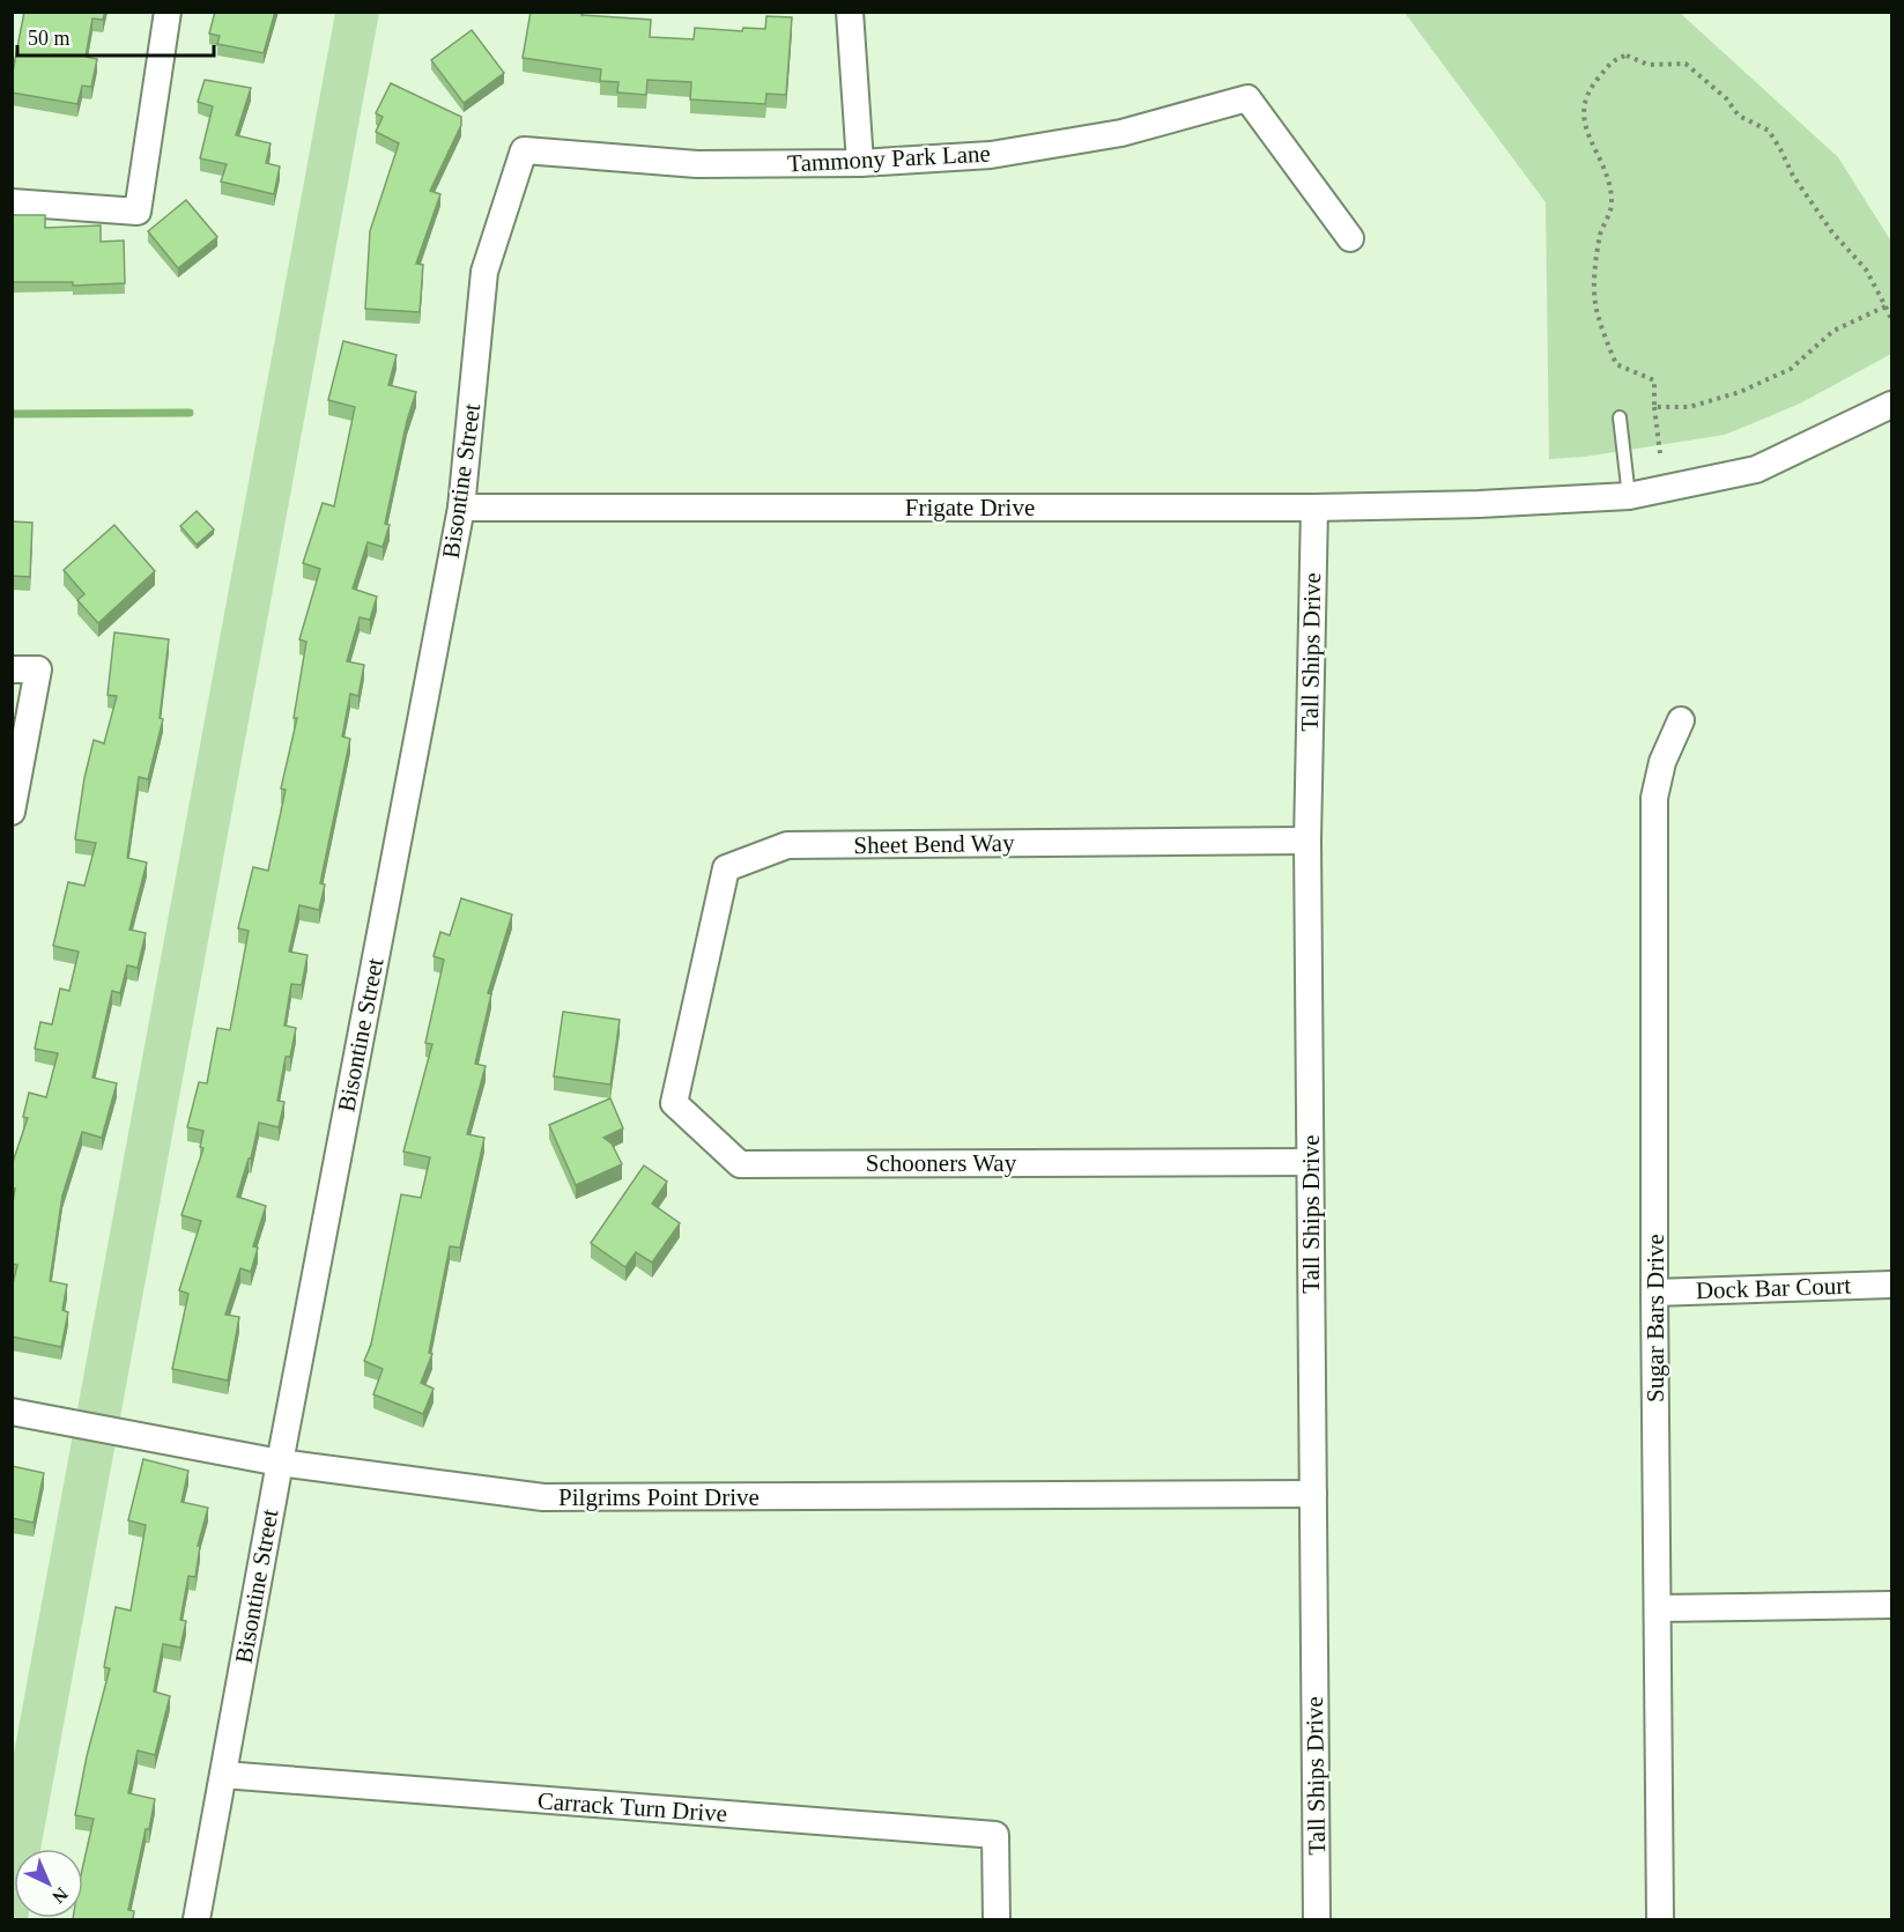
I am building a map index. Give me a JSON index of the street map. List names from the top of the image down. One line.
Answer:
{"streets":{"street":["Tammony Park Lane","Bisontine Street","Frigate Drive","Tall Ships Drive","Sheet Bend Way","Schooners Way","Dock Bar Court","Sugar Bars Drive","Pilgrims Point Drive","Carrack Turn Drive"]},"crossings":[["Tammony Park Lane","Bisontine Street"],["Bisontine Street","Frigate Drive"],["Bisontine Street","Pilgrims Point Drive"],["Bisontine Street","Carrack Turn Drive"],["Frigate Drive","Tall Ships Drive"],["Tall Ships Drive","Sheet Bend Way"],["Tall Ships Drive","Schooners Way"],["Tall Ships Drive","Pilgrims Point Drive"],["Sheet Bend Way","Schooners Way"],["Dock Bar Court","Sugar Bars Drive"]],"scale_bar":"50 m","north":"bottom right"}
